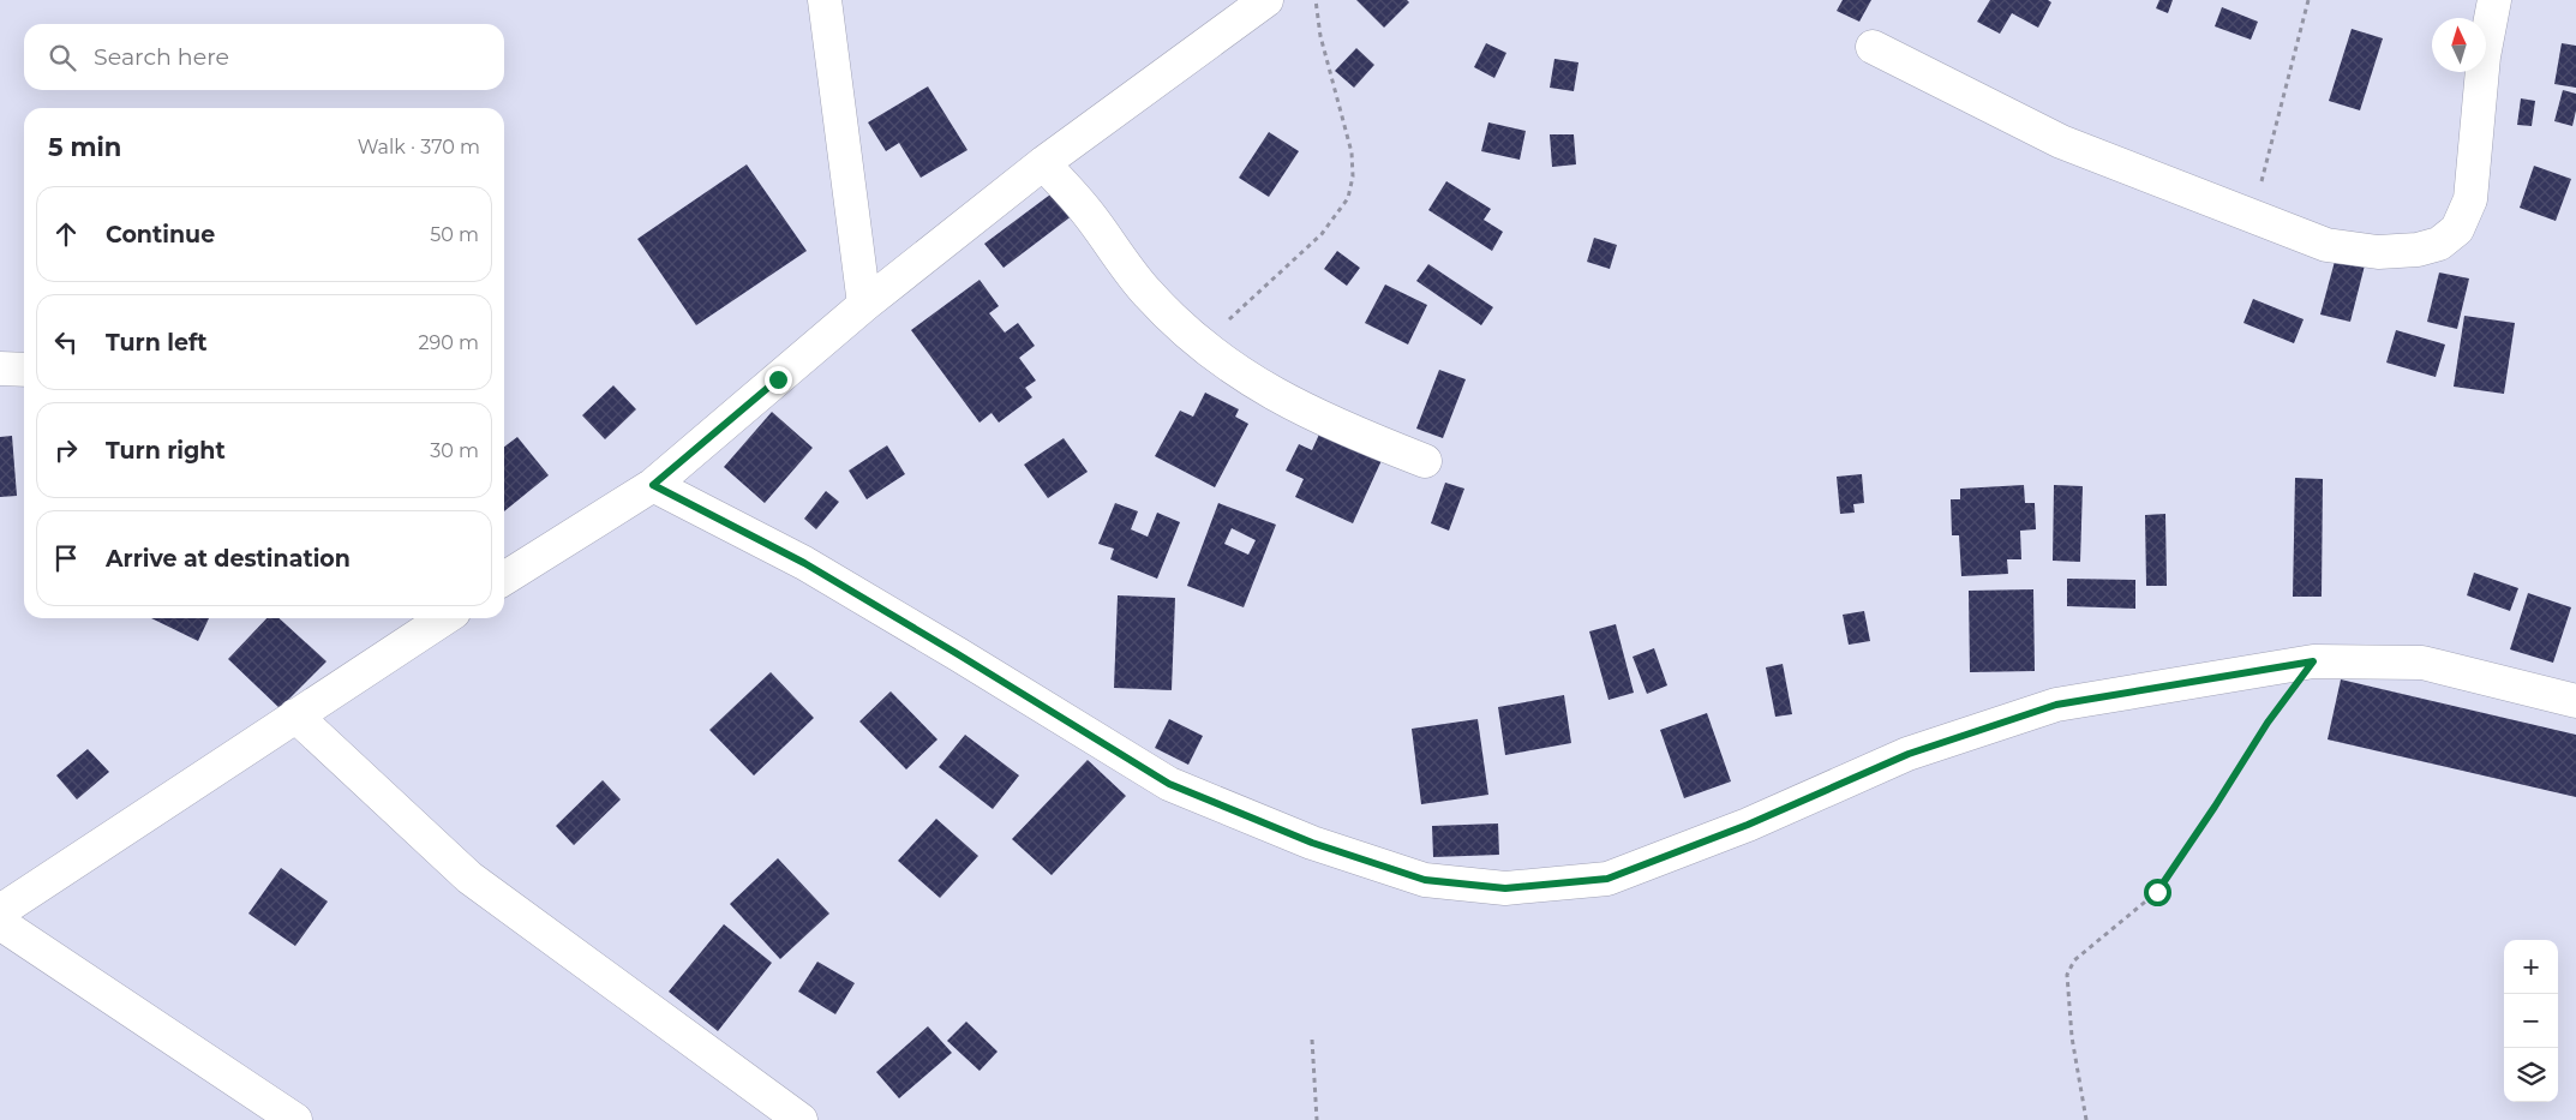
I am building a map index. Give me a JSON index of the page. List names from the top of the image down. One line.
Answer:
{"north":"top","page":{"search":"Search here","heading":["5 min","Walk · 370 m"],"list":[["Continue","50 m"],["Turn left","290 m"],["Turn right","30 m"],"Arrive at destination"],"map_buttons":["+","−"]}}
